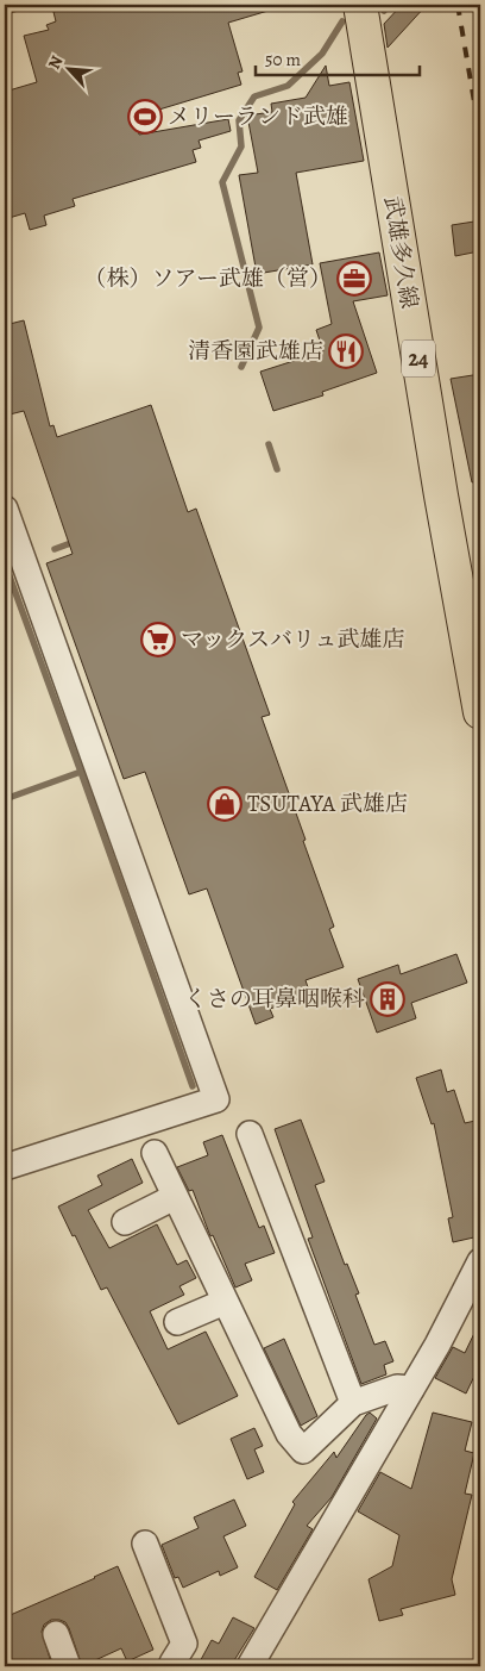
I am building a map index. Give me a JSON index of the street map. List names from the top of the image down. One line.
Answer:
{"streets":{"main road":["武雄多久線","24"]},"places":{"sports":["メリーランド武雄"],"office":["（株）ソアー武雄（営）"],"restaurant":["清香園武雄店"],"supermarket":["マックスバリュ武雄店"],"shop":["TSUTAYA 武雄店"],"building":["くさの耳鼻咽喉科"]},"scale_bar":"50 m","north":"top left"}
